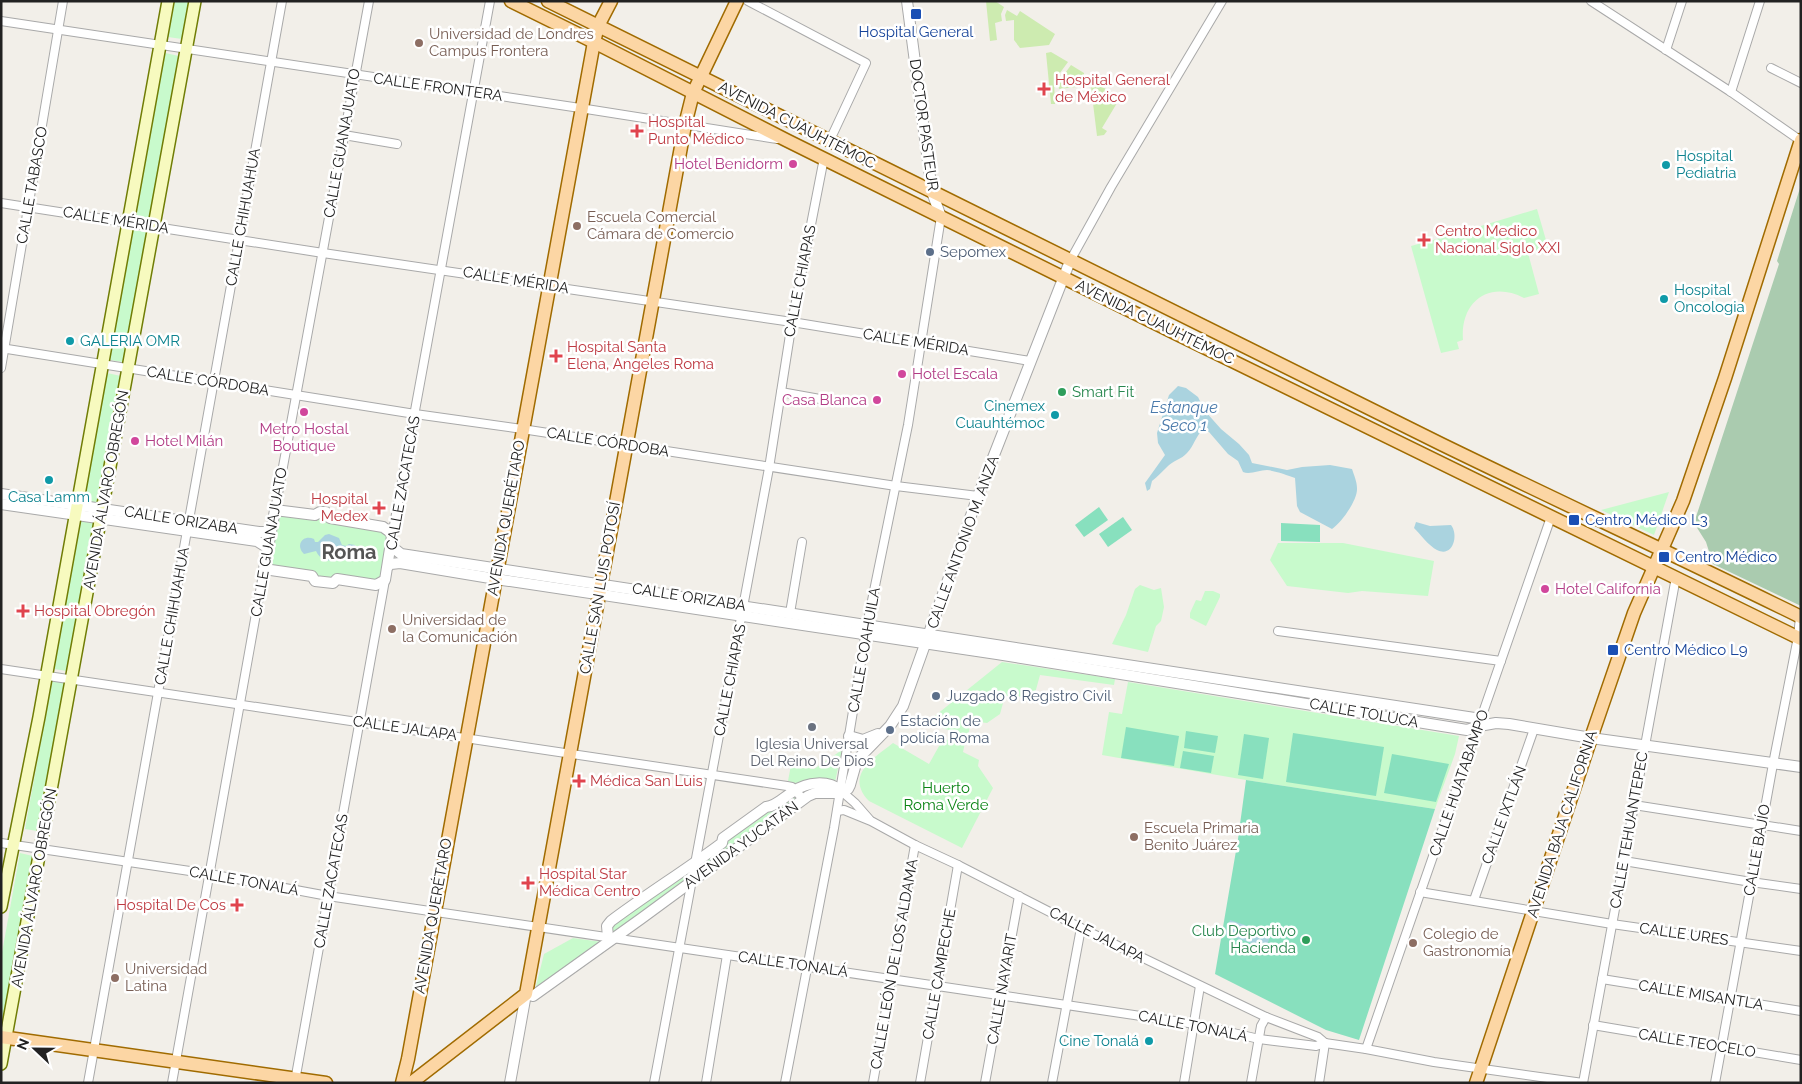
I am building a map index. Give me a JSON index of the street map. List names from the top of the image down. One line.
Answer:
{"streets":{"main road":["AVENIDA CUAUHTÉMOC","AVENIDA ÁLVARO OBREGÓN","AVENIDA QUERÉTARO","CALLE SAN LUIS POTOSÍ","AVENIDA BAJA CALIFORNIA","AVENIDA YUCATÁN"],"street":["CALLE FRONTERA","DOCTOR PASTEUR","CALLE GUANAJUATO","CALLE TABASCO","CALLE CHIHUAHUA","CALLE MÉRIDA","CALLE CHIAPAS","CALLE CÓRDOBA","CALLE ZACATECAS","CALLE ORIZABA","CALLE ANTONIO M. ANZA","CALLE COAHUILA","CALLE TOLUCA","CALLE JALAPA","CALLE HUATABAMPO","CALLE IXTLÁN","CALLE TEHUANTEPEC","CALLE BAJÍO","CALLE TONALÁ","CALLE URES","CALLE LEÓN DE LOS ALDAMA","CALLE CAMPECHE","CALLE NAYARIT","CALLE MISANTLA","CALLE TEOCELO"]},"crossings":[["CALLE FRONTERA","AVENIDA CUAUHTÉMOC"],["CALLE FRONTERA","CALLE GUANAJUATO"],["CALLE FRONTERA","CALLE TABASCO"],["CALLE FRONTERA","CALLE CHIHUAHUA"],["CALLE FRONTERA","CALLE ZACATECAS"],["CALLE FRONTERA","AVENIDA ÁLVARO OBREGÓN"],["CALLE FRONTERA","AVENIDA QUERÉTARO"],["CALLE FRONTERA","CALLE SAN LUIS POTOSÍ"],["AVENIDA CUAUHTÉMOC","DOCTOR PASTEUR"],["AVENIDA CUAUHTÉMOC","CALLE CHIAPAS"],["AVENIDA CUAUHTÉMOC","AVENIDA QUERÉTARO"],["AVENIDA CUAUHTÉMOC","CALLE ANTONIO M. ANZA"],["AVENIDA CUAUHTÉMOC","CALLE SAN LUIS POTOSÍ"],["AVENIDA CUAUHTÉMOC","CALLE COAHUILA"],["AVENIDA CUAUHTÉMOC","CALLE HUATABAMPO"],["AVENIDA CUAUHTÉMOC","AVENIDA BAJA CALIFORNIA"],["AVENIDA CUAUHTÉMOC","CALLE TEHUANTEPEC"],["AVENIDA CUAUHTÉMOC","CALLE BAJÍO"],["DOCTOR PASTEUR","CALLE COAHUILA"],["CALLE GUANAJUATO","CALLE MÉRIDA"],["CALLE GUANAJUATO","CALLE CÓRDOBA"],["CALLE GUANAJUATO","CALLE ORIZABA"],["CALLE GUANAJUATO","CALLE JALAPA"],["CALLE GUANAJUATO","CALLE TONALÁ"],["CALLE TABASCO","CALLE MÉRIDA"],["CALLE TABASCO","CALLE CÓRDOBA"],["CALLE CHIHUAHUA","CALLE MÉRIDA"],["CALLE CHIHUAHUA","CALLE CÓRDOBA"],["CALLE CHIHUAHUA","CALLE ORIZABA"],["CALLE CHIHUAHUA","CALLE JALAPA"],["CALLE CHIHUAHUA","CALLE TONALÁ"],["CALLE MÉRIDA","CALLE CHIAPAS"],["CALLE MÉRIDA","CALLE ZACATECAS"],["CALLE MÉRIDA","AVENIDA ÁLVARO OBREGÓN"],["CALLE MÉRIDA","AVENIDA QUERÉTARO"],["CALLE MÉRIDA","CALLE ANTONIO M. ANZA"],["CALLE MÉRIDA","CALLE SAN LUIS POTOSÍ"],["CALLE MÉRIDA","CALLE COAHUILA"],["CALLE CHIAPAS","CALLE CÓRDOBA"],["CALLE CHIAPAS","CALLE ORIZABA"],["CALLE CHIAPAS","CALLE JALAPA"],["CALLE CHIAPAS","AVENIDA YUCATÁN"],["CALLE CHIAPAS","CALLE TONALÁ"],["CALLE CÓRDOBA","CALLE ZACATECAS"],["CALLE CÓRDOBA","AVENIDA ÁLVARO OBREGÓN"],["CALLE CÓRDOBA","AVENIDA QUERÉTARO"],["CALLE CÓRDOBA","CALLE ANTONIO M. ANZA"],["CALLE CÓRDOBA","CALLE SAN LUIS POTOSÍ"],["CALLE CÓRDOBA","CALLE COAHUILA"],["CALLE ZACATECAS","CALLE ORIZABA"],["CALLE ZACATECAS","CALLE JALAPA"],["CALLE ZACATECAS","CALLE TONALÁ"],["AVENIDA ÁLVARO OBREGÓN","CALLE ORIZABA"],["AVENIDA ÁLVARO OBREGÓN","CALLE JALAPA"],["AVENIDA ÁLVARO OBREGÓN","CALLE TONALÁ"],["AVENIDA QUERÉTARO","CALLE ORIZABA"],["AVENIDA QUERÉTARO","CALLE JALAPA"],["AVENIDA QUERÉTARO","CALLE TONALÁ"],["CALLE ORIZABA","CALLE ANTONIO M. ANZA"],["CALLE ORIZABA","CALLE SAN LUIS POTOSÍ"],["CALLE ORIZABA","CALLE COAHUILA"],["CALLE ORIZABA","CALLE TOLUCA"],["CALLE ANTONIO M. ANZA","CALLE COAHUILA"],["CALLE ANTONIO M. ANZA","CALLE TOLUCA"],["CALLE ANTONIO M. ANZA","CALLE JALAPA"],["CALLE ANTONIO M. ANZA","AVENIDA YUCATÁN"],["CALLE SAN LUIS POTOSÍ","CALLE JALAPA"],["CALLE SAN LUIS POTOSÍ","AVENIDA YUCATÁN"],["CALLE SAN LUIS POTOSÍ","CALLE TONALÁ"],["CALLE COAHUILA","CALLE JALAPA"],["CALLE COAHUILA","AVENIDA YUCATÁN"],["CALLE COAHUILA","CALLE TONALÁ"],["CALLE TOLUCA","CALLE HUATABAMPO"],["CALLE TOLUCA","CALLE IXTLÁN"],["CALLE TOLUCA","AVENIDA BAJA CALIFORNIA"],["CALLE TOLUCA","CALLE TEHUANTEPEC"],["CALLE TOLUCA","CALLE BAJÍO"],["CALLE JALAPA","AVENIDA YUCATÁN"],["CALLE JALAPA","CALLE TONALÁ"],["CALLE JALAPA","CALLE LEÓN DE LOS ALDAMA"],["CALLE JALAPA","CALLE CAMPECHE"],["CALLE JALAPA","CALLE NAYARIT"],["CALLE HUATABAMPO","CALLE TONALÁ"],["CALLE HUATABAMPO","CALLE URES"],["CALLE IXTLÁN","CALLE URES"],["AVENIDA BAJA CALIFORNIA","CALLE TONALÁ"],["AVENIDA BAJA CALIFORNIA","CALLE URES"],["CALLE TEHUANTEPEC","CALLE TONALÁ"],["CALLE TEHUANTEPEC","CALLE URES"],["CALLE TEHUANTEPEC","CALLE MISANTLA"],["CALLE TEHUANTEPEC","CALLE TEOCELO"],["AVENIDA YUCATÁN","CALLE TONALÁ"],["CALLE BAJÍO","CALLE URES"],["CALLE BAJÍO","CALLE MISANTLA"],["CALLE BAJÍO","CALLE TEOCELO"],["CALLE TONALÁ","CALLE LEÓN DE LOS ALDAMA"],["CALLE TONALÁ","CALLE CAMPECHE"],["CALLE TONALÁ","CALLE NAYARIT"]],"districts":["Roma"],"water":["Estanque Seco 1"],"parks":["Huerto Roma Verde"],"places":{"transit":["Hospital General","Centro Médico L3","Centro Médico","Centro Médico L9"],"other":["Universidad de Londres Campus Frontera","Hotel Benidorm","Hospital Pediatria","Escuela Comercial Cámara de Comercio","Sepomex","Hospital Oncologia","GALERIA OMR","Hotel Escala","Smart Fit","Casa Blanca","Metro Hostal Boutique","Cinemex Cuauhtémoc","Hotel Milán","Casa Lamm","Hotel California","Universidad de la Comunicación","Juzgado 8 Registro Civil","Iglesia Universal Del Reino De Dios","Estación de policía Roma","Escuela Primaria Benito Juárez","Club Deportivo Hacienda","Colegio de Gastronomía","Universidad Latina","Cine Tonalá"],"health":["Hospital General de México","Hospital Punto Médico","Centro Medico Nacional Siglo XXI","Hospital Santa Elena, Angeles Roma","Hospital Medex","Hospital Obregón","Médica San Luis","Hospital Star Médica Centro","Hospital De Cos"]},"north":"left"}
